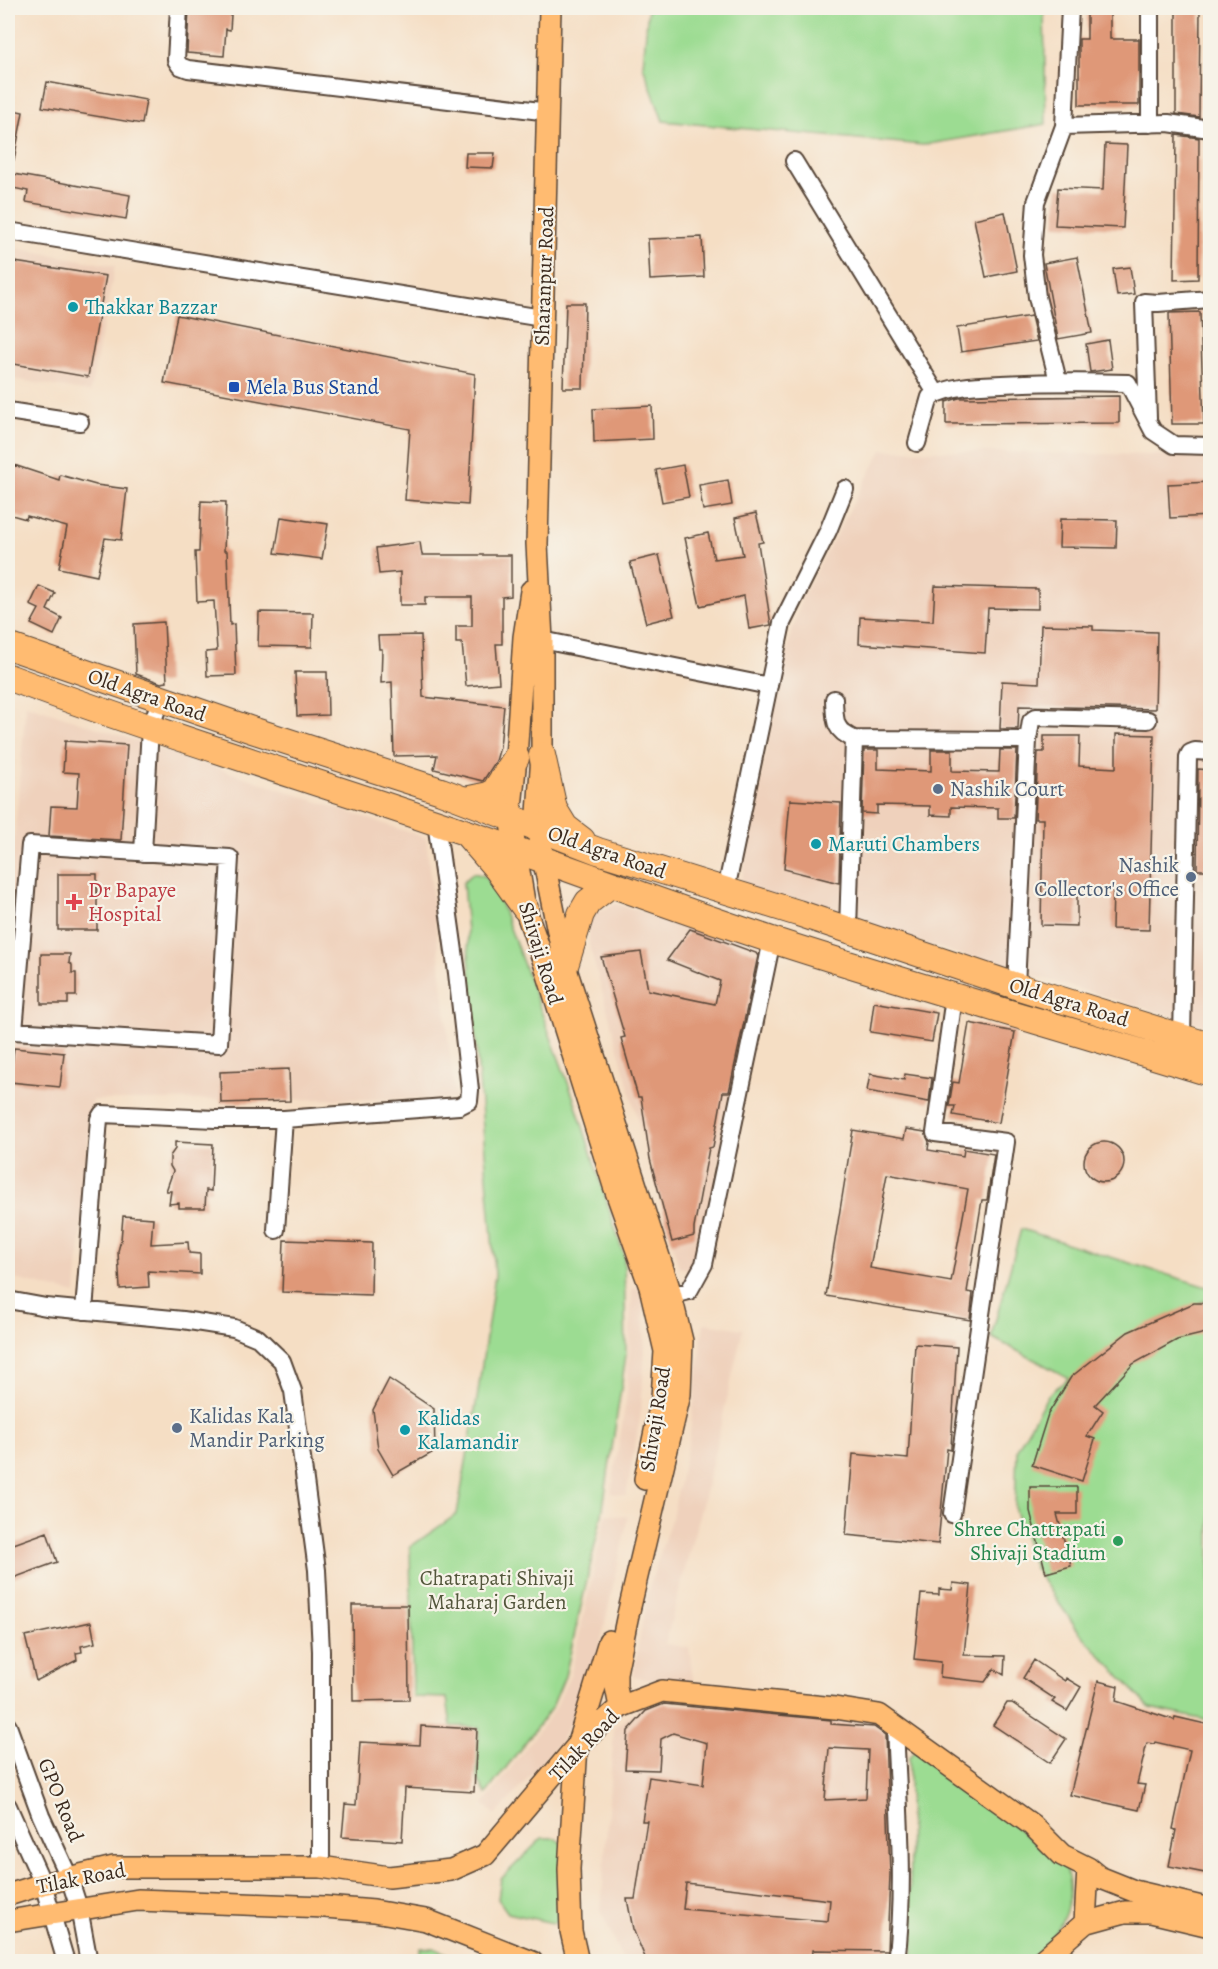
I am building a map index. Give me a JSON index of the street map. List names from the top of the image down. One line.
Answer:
{"streets":{"highway":["Old Agra Road"],"main road":["Sharanpur Road","Shivaji Road","Tilak Road"],"street":["GPO Road"]},"crossings":[["Sharanpur Road","Old Agra Road"],["Sharanpur Road","Shivaji Road"],["Old Agra Road","Shivaji Road"],["Shivaji Road","Tilak Road"],["Tilak Road","GPO Road"]],"parks":["Chatrapati Shivaji Maharaj Garden"],"places":{"other":["Thakkar Bazzar","Nashik Court","Maruti Chambers","Nashik Collector's Office","Kalidas Kala Mandir Parking","Kalidas Kalamandir","Shree Chattrapati Shivaji Stadium"],"transit":["Mela Bus Stand"],"health":["Dr Bapaye Hospital"]}}
